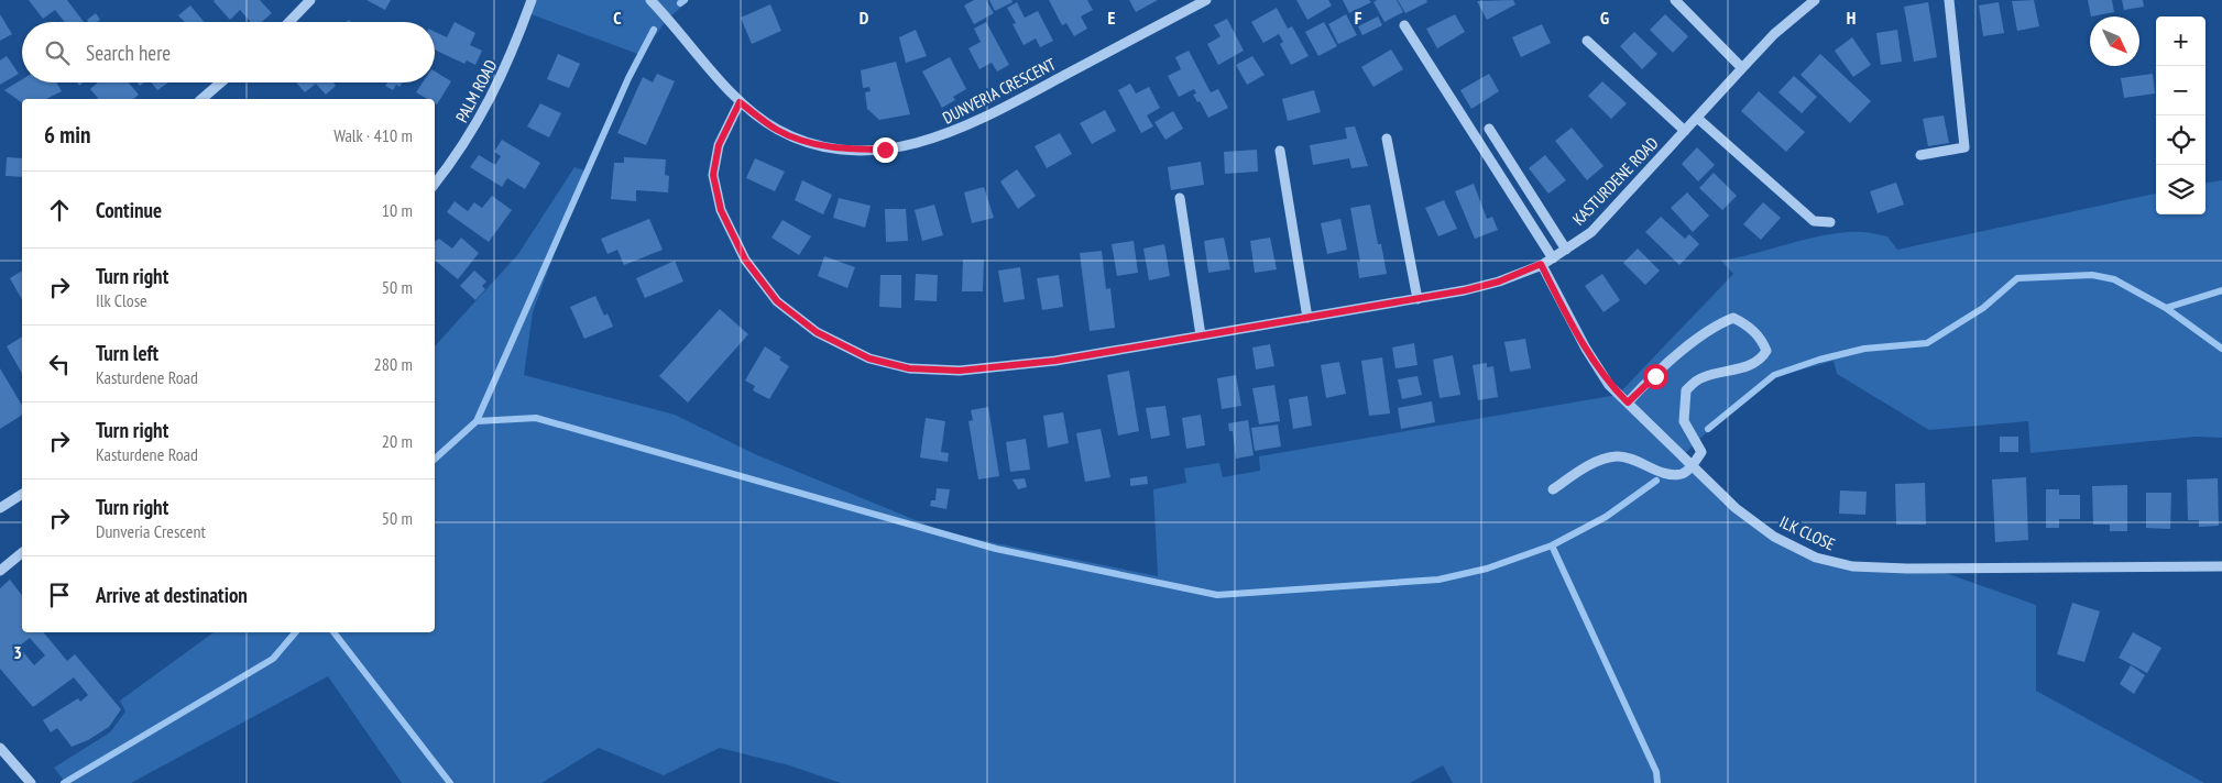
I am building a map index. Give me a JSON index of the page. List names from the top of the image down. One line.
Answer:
{"streets":{"street":["PALM ROAD","DUNVERIA CRESCENT","KASTURDENE ROAD","ILK CLOSE"]},"crossings":[["DUNVERIA CRESCENT","KASTURDENE ROAD"],["KASTURDENE ROAD","ILK CLOSE"]],"north":"bottom right","page":{"map_buttons":["+","−"],"search":"Search here","heading":["6 min","Walk · 410 m"],"list":[["Continue","10 m"],["Turn right","Ilk Close","50 m"],["Turn left","Kasturdene Road","280 m"],["Turn right","Kasturdene Road","20 m"],["Turn right","Dunveria Crescent","50 m"],"Arrive at destination"]},"grid":{"columns":["C","D","E","F","G","H"],"rows":["3"]}}
